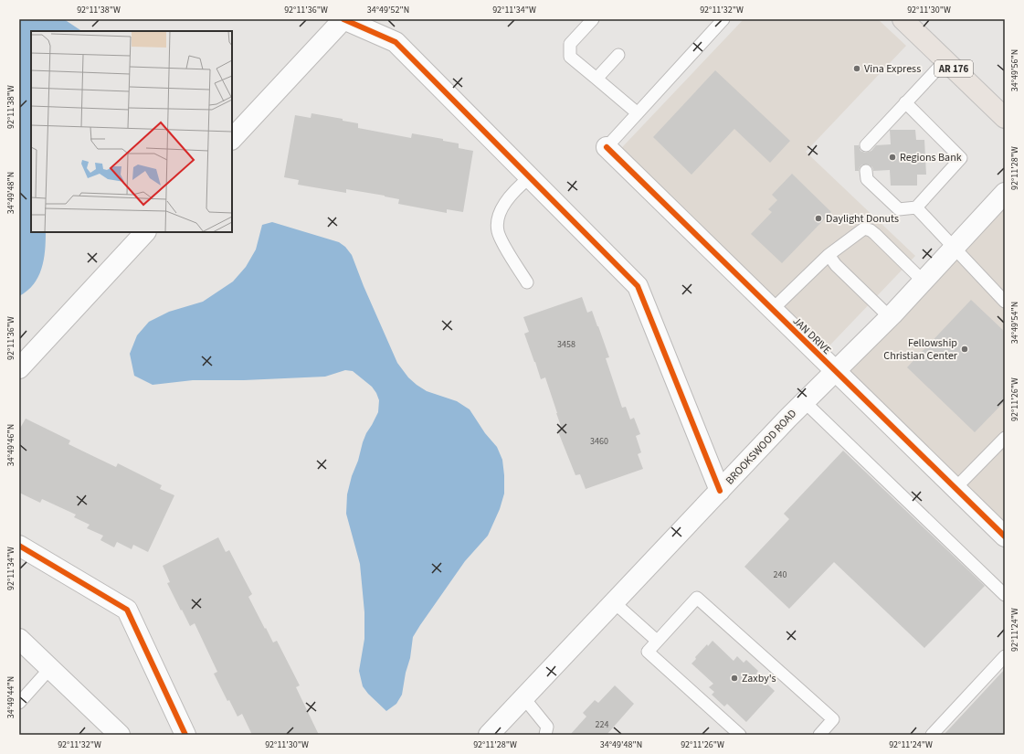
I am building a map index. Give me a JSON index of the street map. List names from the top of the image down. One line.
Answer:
{"streets":{"main road":["AR 176"],"street":["JAN DRIVE","BROOKSWOOD ROAD"]},"crossings":[["JAN DRIVE","BROOKSWOOD ROAD"]],"places":["Vina Express","Regions Bank","Daylight Donuts","Fellowship Christian Center","Zaxby's"],"house_numbers":["3458","3460","240","224"],"coordinates":["92°11'38\"W","92°11'36\"W","34°49'52\"N","92°11'34\"W","92°11'32\"W","92°11'30\"W","34°49'56\"N","92°11'28\"W","34°49'48\"N","34°49'54\"N","92°11'26\"W","34°49'46\"N","92°11'24\"W","34°49'44\"N"]}
